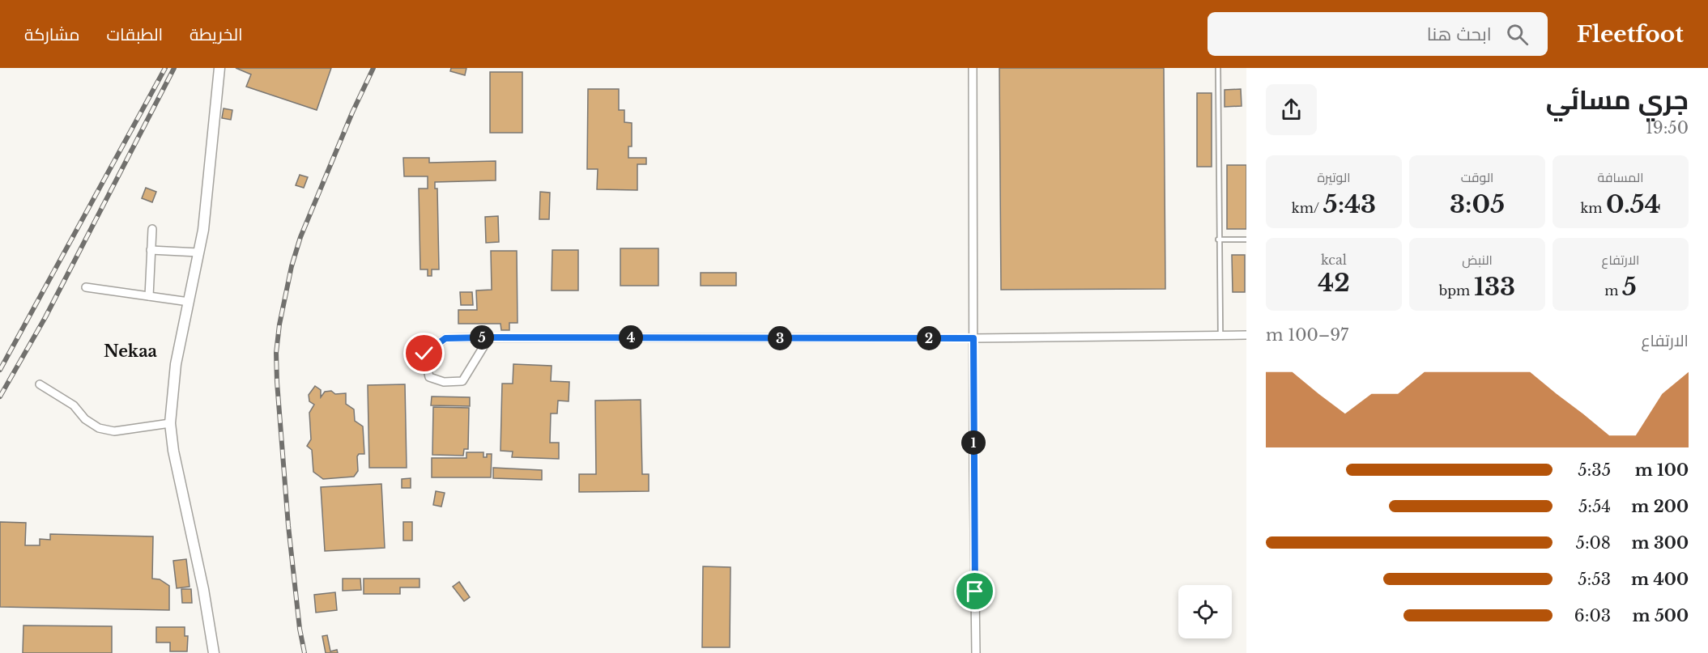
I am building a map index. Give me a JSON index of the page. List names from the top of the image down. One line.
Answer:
{"districts":["Nekaa"],"page":{"header":"Fleetfoot","search":"ابحث هنا","nav":["الخريطة","الطبقات","مشاركة"],"heading":["جري مسائي","19:50"],"stats":[["المسافة","0.54 km"],["الوقت","3:05"],["الوتيرة","5:43 /km"],["الارتفاع","5 m"],["النبض","133 bpm"],["kcal","42"]],"chart":["الارتفاع","97–100 m"],"pins":["4","5","2","3","1"],"list":[{"name":"100 m","note":"5:35"},{"name":"200 m","note":"5:54"},{"name":"300 m","note":"5:08"},{"name":"400 m","note":"5:53"},{"name":"500 m","note":"6:03"}]}}
